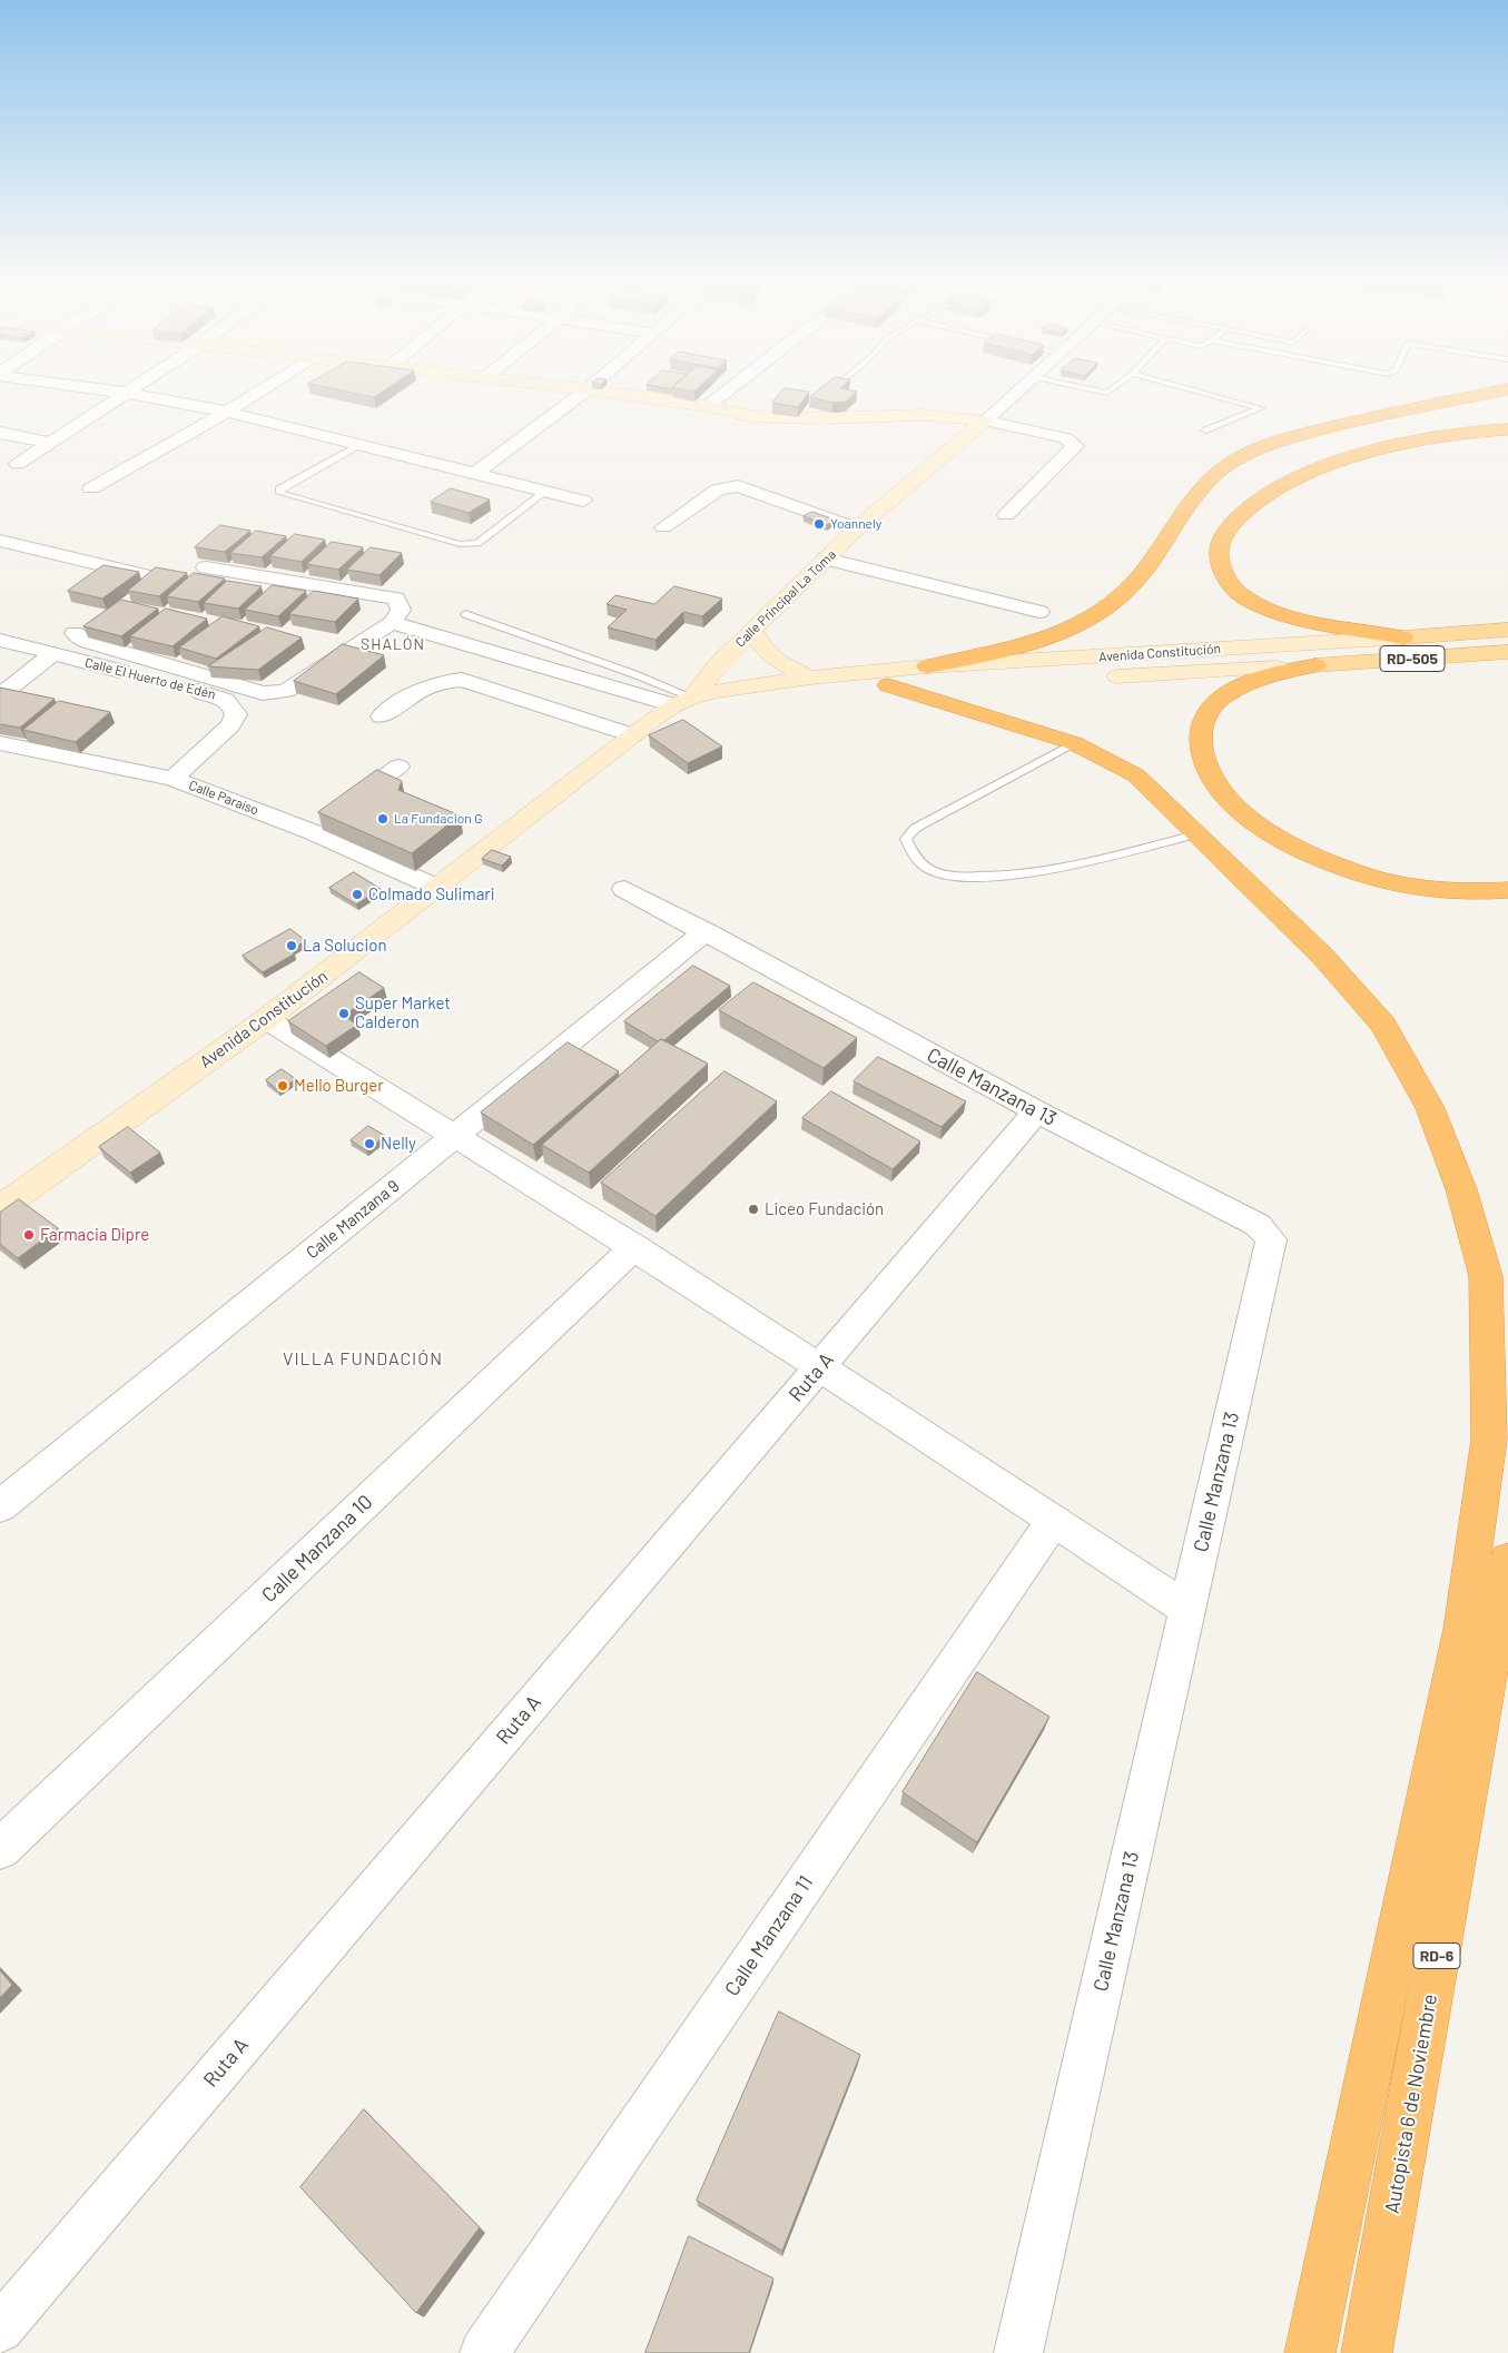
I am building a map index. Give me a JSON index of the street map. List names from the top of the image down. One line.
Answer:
{"streets":{"highway":["RD-6","Autopista 6 de Noviembre"],"main road":["Avenida Constitución","RD-505"],"street":["Calle Principal La Toma","Calle El Huerto de Edén","Calle Paraíso","Calle Manzana 13","Calle Manzana 9","Ruta A","Calle Manzana 10","Calle Manzana 11"]},"crossings":[["Calle Principal La Toma","Avenida Constitución"],["Avenida Constitución","Calle Paraíso"],["Calle El Huerto de Edén","Calle Paraíso"],["Calle Manzana 13","Calle Manzana 9"],["Calle Manzana 13","Ruta A"]],"districts":["SHALÓN","VILLA FUNDACIÓN"],"places":["Yoannely","La Fundacion G","Colmado Sulimari","La Solucion","Super Market Calderon","Mello Burger","Nelly","Liceo Fundación","Farmacia Dipre"]}
